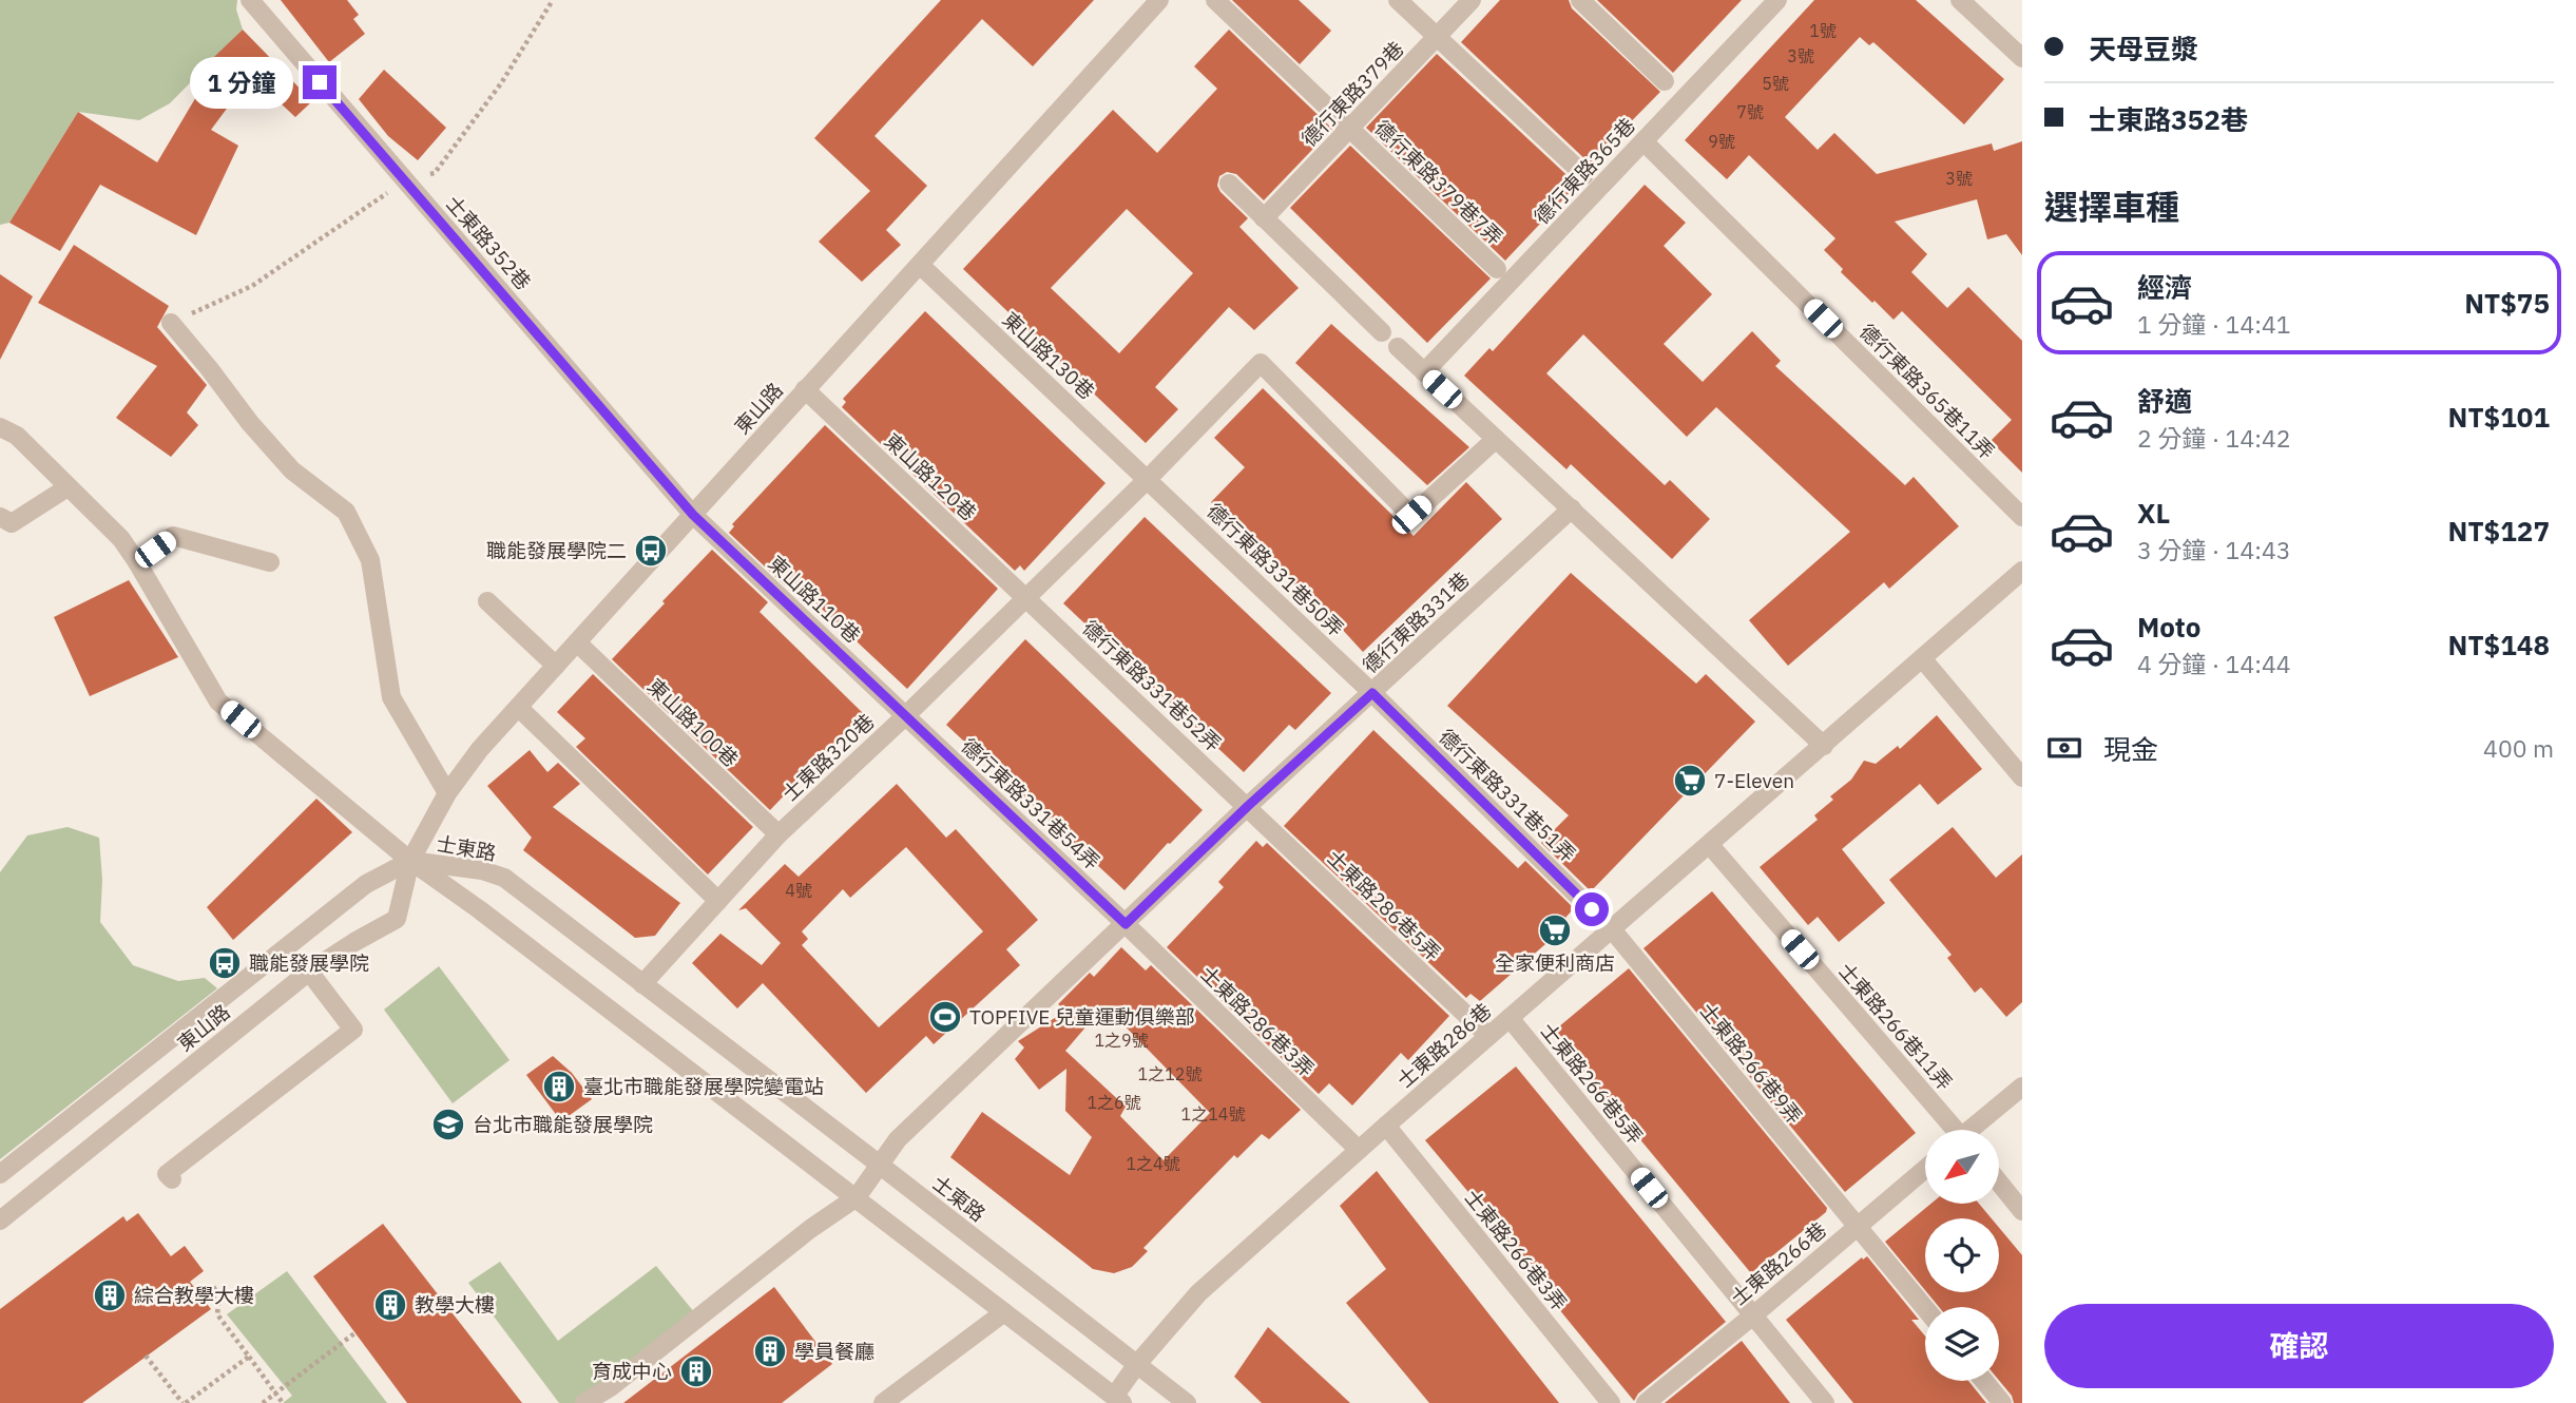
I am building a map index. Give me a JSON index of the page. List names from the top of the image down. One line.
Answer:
{"streets":{"street":["德行東路379巷","德行東路365巷","德行東路379巷7弄","士東路352巷","東山路130巷","德行東路365巷11弄","東山路","東山路120巷","德行東路331巷50弄","東山路110巷","德行東路331巷","德行東路331巷52弄","東山路100巷","士東路320巷","德行東路331巷51弄","德行東路331巷54弄","士東路","士東路286巷5弄","士東路286巷3弄","士東路266巷11弄","士東路286巷","士東路266巷9弄","士東路266巷5弄","士東路266巷3弄","士東路266巷"]},"crossings":[["德行東路379巷","德行東路379巷7弄"],["德行東路365巷","德行東路365巷11弄"],["士東路352巷","東山路"],["士東路352巷","東山路110巷"],["東山路130巷","東山路"],["東山路130巷","德行東路331巷50弄"],["東山路130巷","士東路320巷"],["東山路","東山路120巷"],["東山路","東山路110巷"],["東山路","東山路100巷"],["東山路","士東路"],["東山路120巷","德行東路331巷52弄"],["東山路120巷","士東路320巷"],["德行東路331巷50弄","德行東路331巷"],["德行東路331巷50弄","士東路320巷"],["德行東路331巷50弄","德行東路331巷51弄"],["東山路110巷","士東路320巷"],["東山路110巷","德行東路331巷54弄"],["德行東路331巷","德行東路331巷52弄"],["德行東路331巷","德行東路331巷51弄"],["德行東路331巷","德行東路331巷54弄"],["德行東路331巷","士東路"],["德行東路331巷","士東路286巷5弄"],["德行東路331巷","士東路286巷3弄"],["德行東路331巷52弄","士東路320巷"],["德行東路331巷52弄","士東路286巷5弄"],["東山路100巷","士東路320巷"],["士東路320巷","德行東路331巷54弄"],["士東路320巷","士東路"],["德行東路331巷51弄","士東路286巷"],["德行東路331巷51弄","士東路266巷9弄"],["德行東路331巷54弄","士東路286巷3弄"],["士東路","士東路286巷"],["士東路286巷5弄","士東路286巷"],["士東路286巷3弄","士東路286巷"],["士東路266巷11弄","士東路286巷"],["士東路286巷","士東路266巷9弄"],["士東路286巷","士東路266巷5弄"],["士東路286巷","士東路266巷3弄"],["士東路266巷9弄","士東路266巷"],["士東路266巷5弄","士東路266巷"]],"places":{"bus stop":["職能發展學院二","職能發展學院"],"supermarket":["7-Eleven","全家便利商店"],"sports":["TOPFIVE 兒童運動俱樂部"],"building":["臺北市職能發展學院變電站","綜合教學大樓","教學大樓","學員餐廳","育成中心"],"school or university":["台北市職能發展學院"]},"house_numbers":["1號","3號","5號","7號","9號","3號","4號","1之9號","1之12號","1之6號","1之14號","1之4號"],"north":"bottom left","page":{"banner":["天母豆漿","士東路352巷"],"bubble":"1 分鐘","heading":"選擇車種","list":[{"name":"經濟","note":"1 分鐘 · 14:41","value":"NT$75"},{"name":"舒適","note":"2 分鐘 · 14:42","value":"NT$101"},{"name":"XL","note":"3 分鐘 · 14:43","value":"NT$127"},{"name":"Moto","note":"4 分鐘 · 14:44","value":"NT$148"}],"pay":["現金","400 m"],"buttons":"確認"}}
